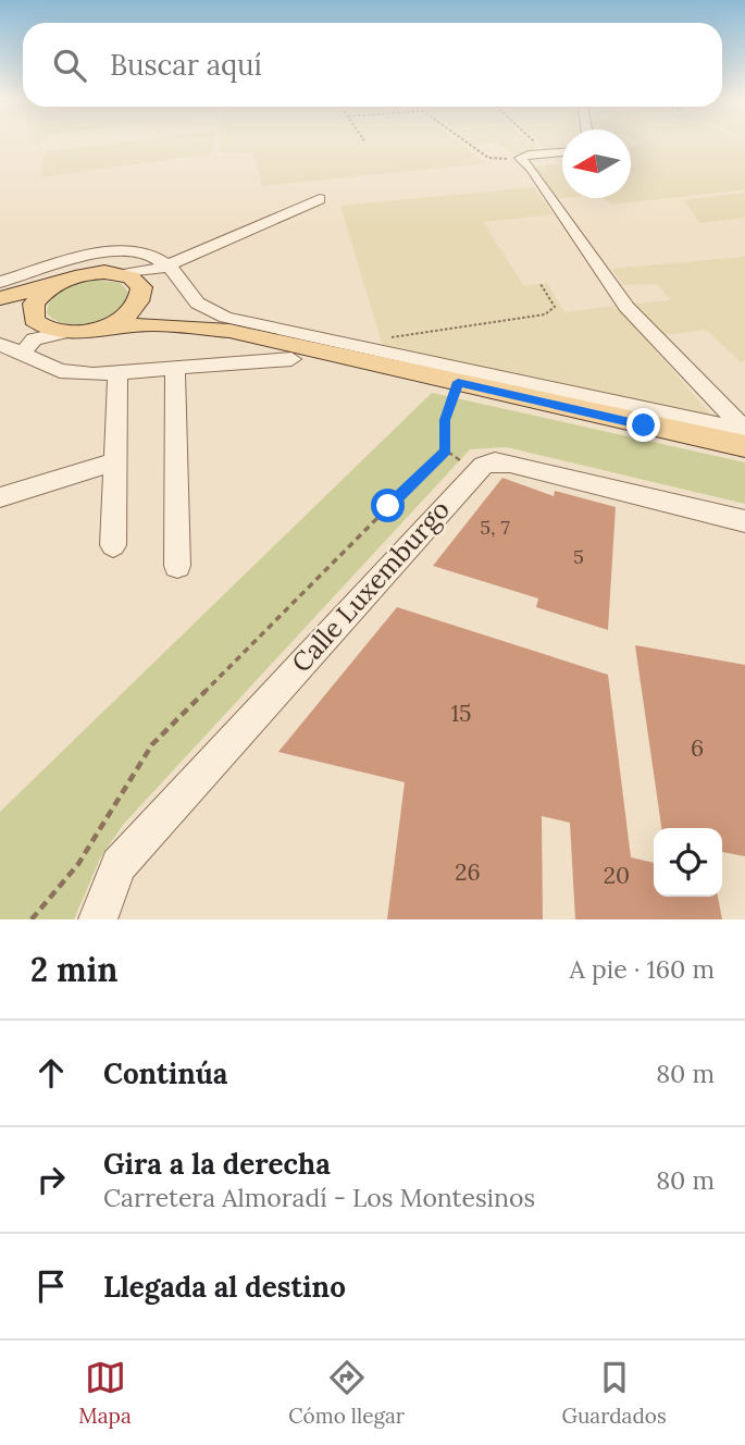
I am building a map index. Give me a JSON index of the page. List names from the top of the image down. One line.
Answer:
{"streets":{"street":["Calle Luxemburgo"]},"house_numbers":["5, 7","5","15","6","26","20"],"north":"left","page":{"search":"Buscar aquí","heading":["2 min","A pie · 160 m"],"list":[["Continúa","80 m"],["Gira a la derecha","Carretera Almoradí - Los Montesinos","80 m"],"Llegada al destino"],"nav":["Mapa","Cómo llegar","Guardados"]}}
